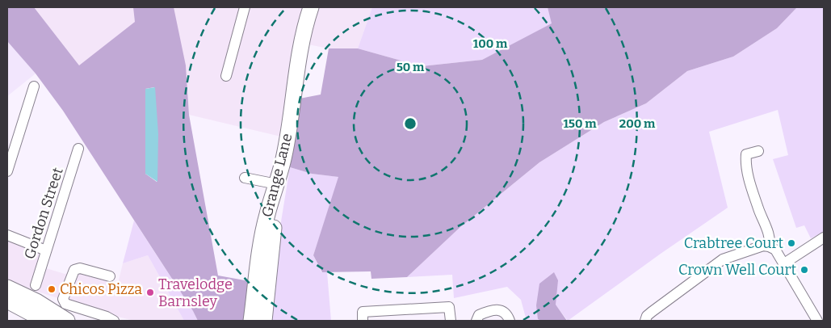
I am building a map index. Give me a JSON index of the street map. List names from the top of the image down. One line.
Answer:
{"streets":{"highway":["Grange Lane"],"street":["Gordon Street"]},"places":["Crabtree Court","Crown Well Court","Chicos Pizza","Travelodge Barnsley"],"rings":["100 m","50 m","150 m","200 m"]}
